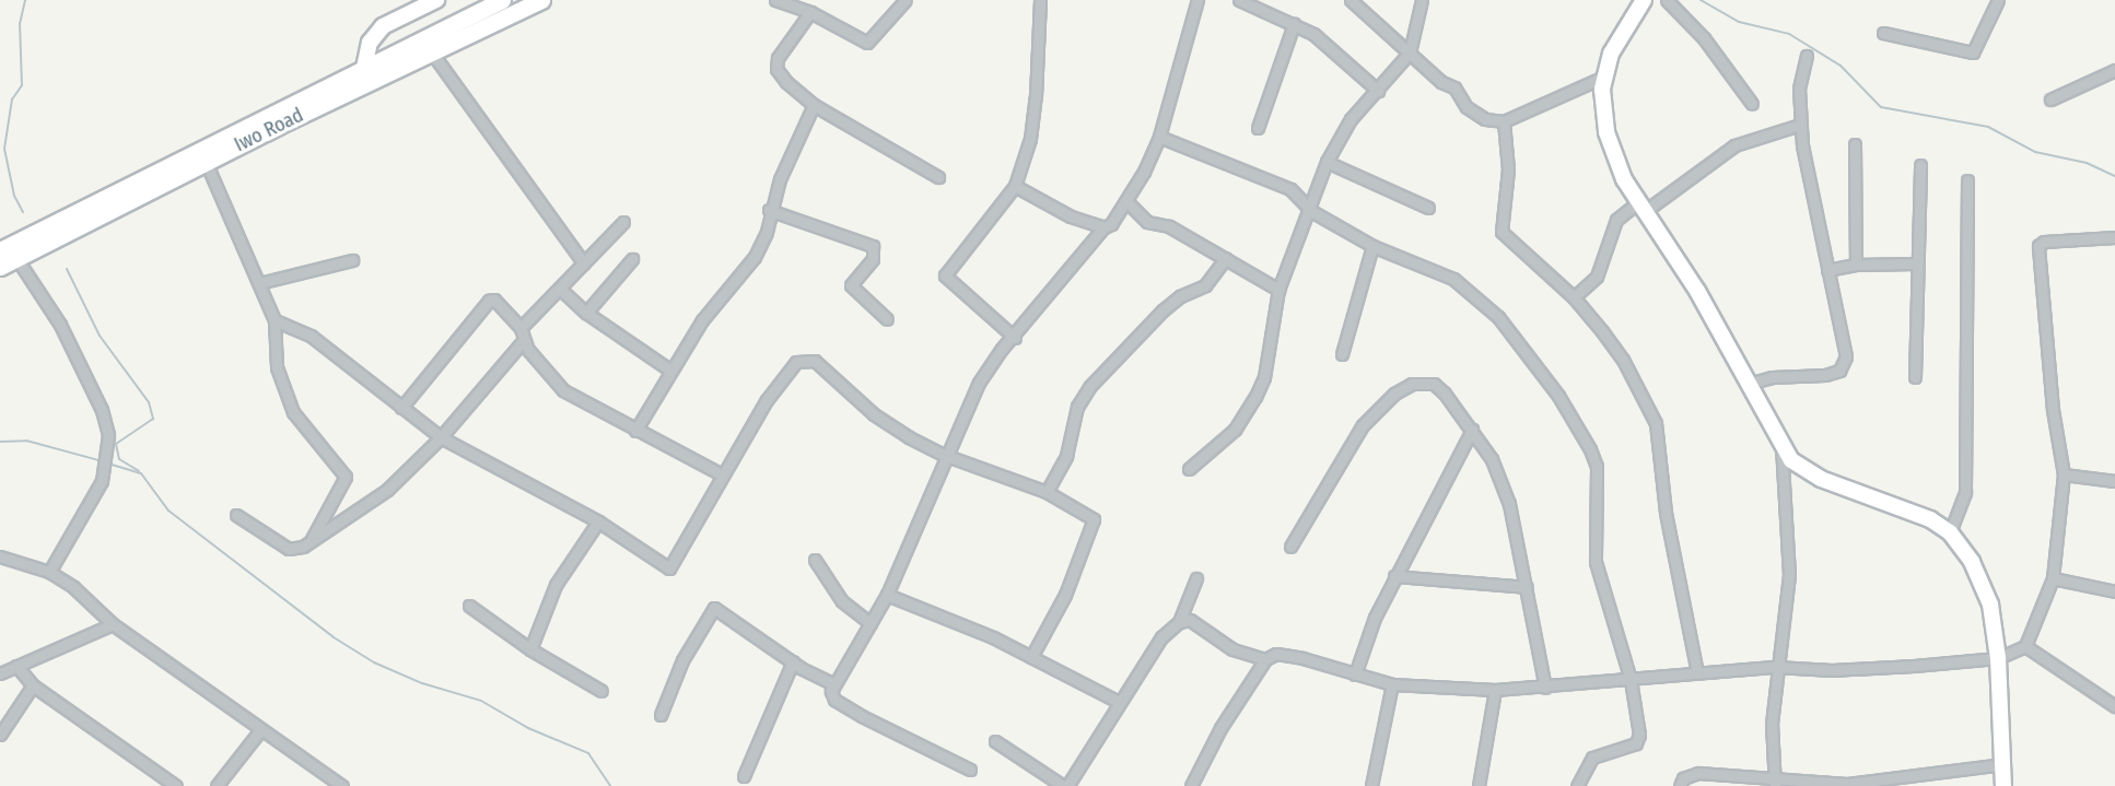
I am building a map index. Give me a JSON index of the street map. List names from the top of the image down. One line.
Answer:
{"streets":{"main road":["Iwo Road"]}}
